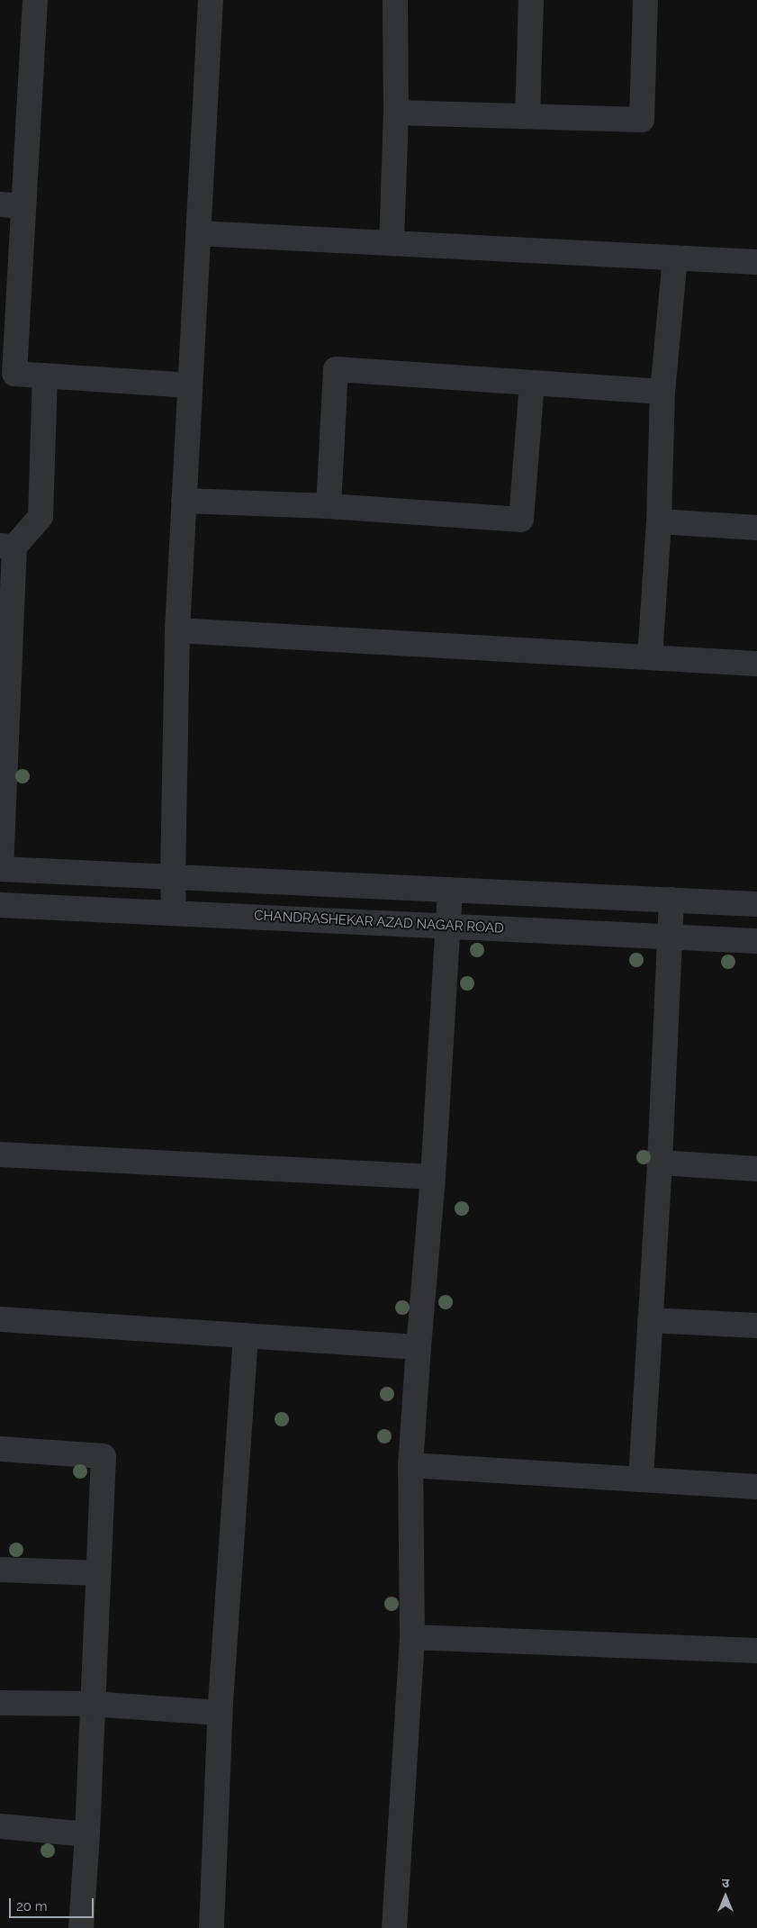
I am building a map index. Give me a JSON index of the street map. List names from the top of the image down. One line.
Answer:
{"streets":{"street":["CHANDRASHEKAR AZAD NAGAR ROAD"]},"scale_bar":"20 m","north":"top"}
